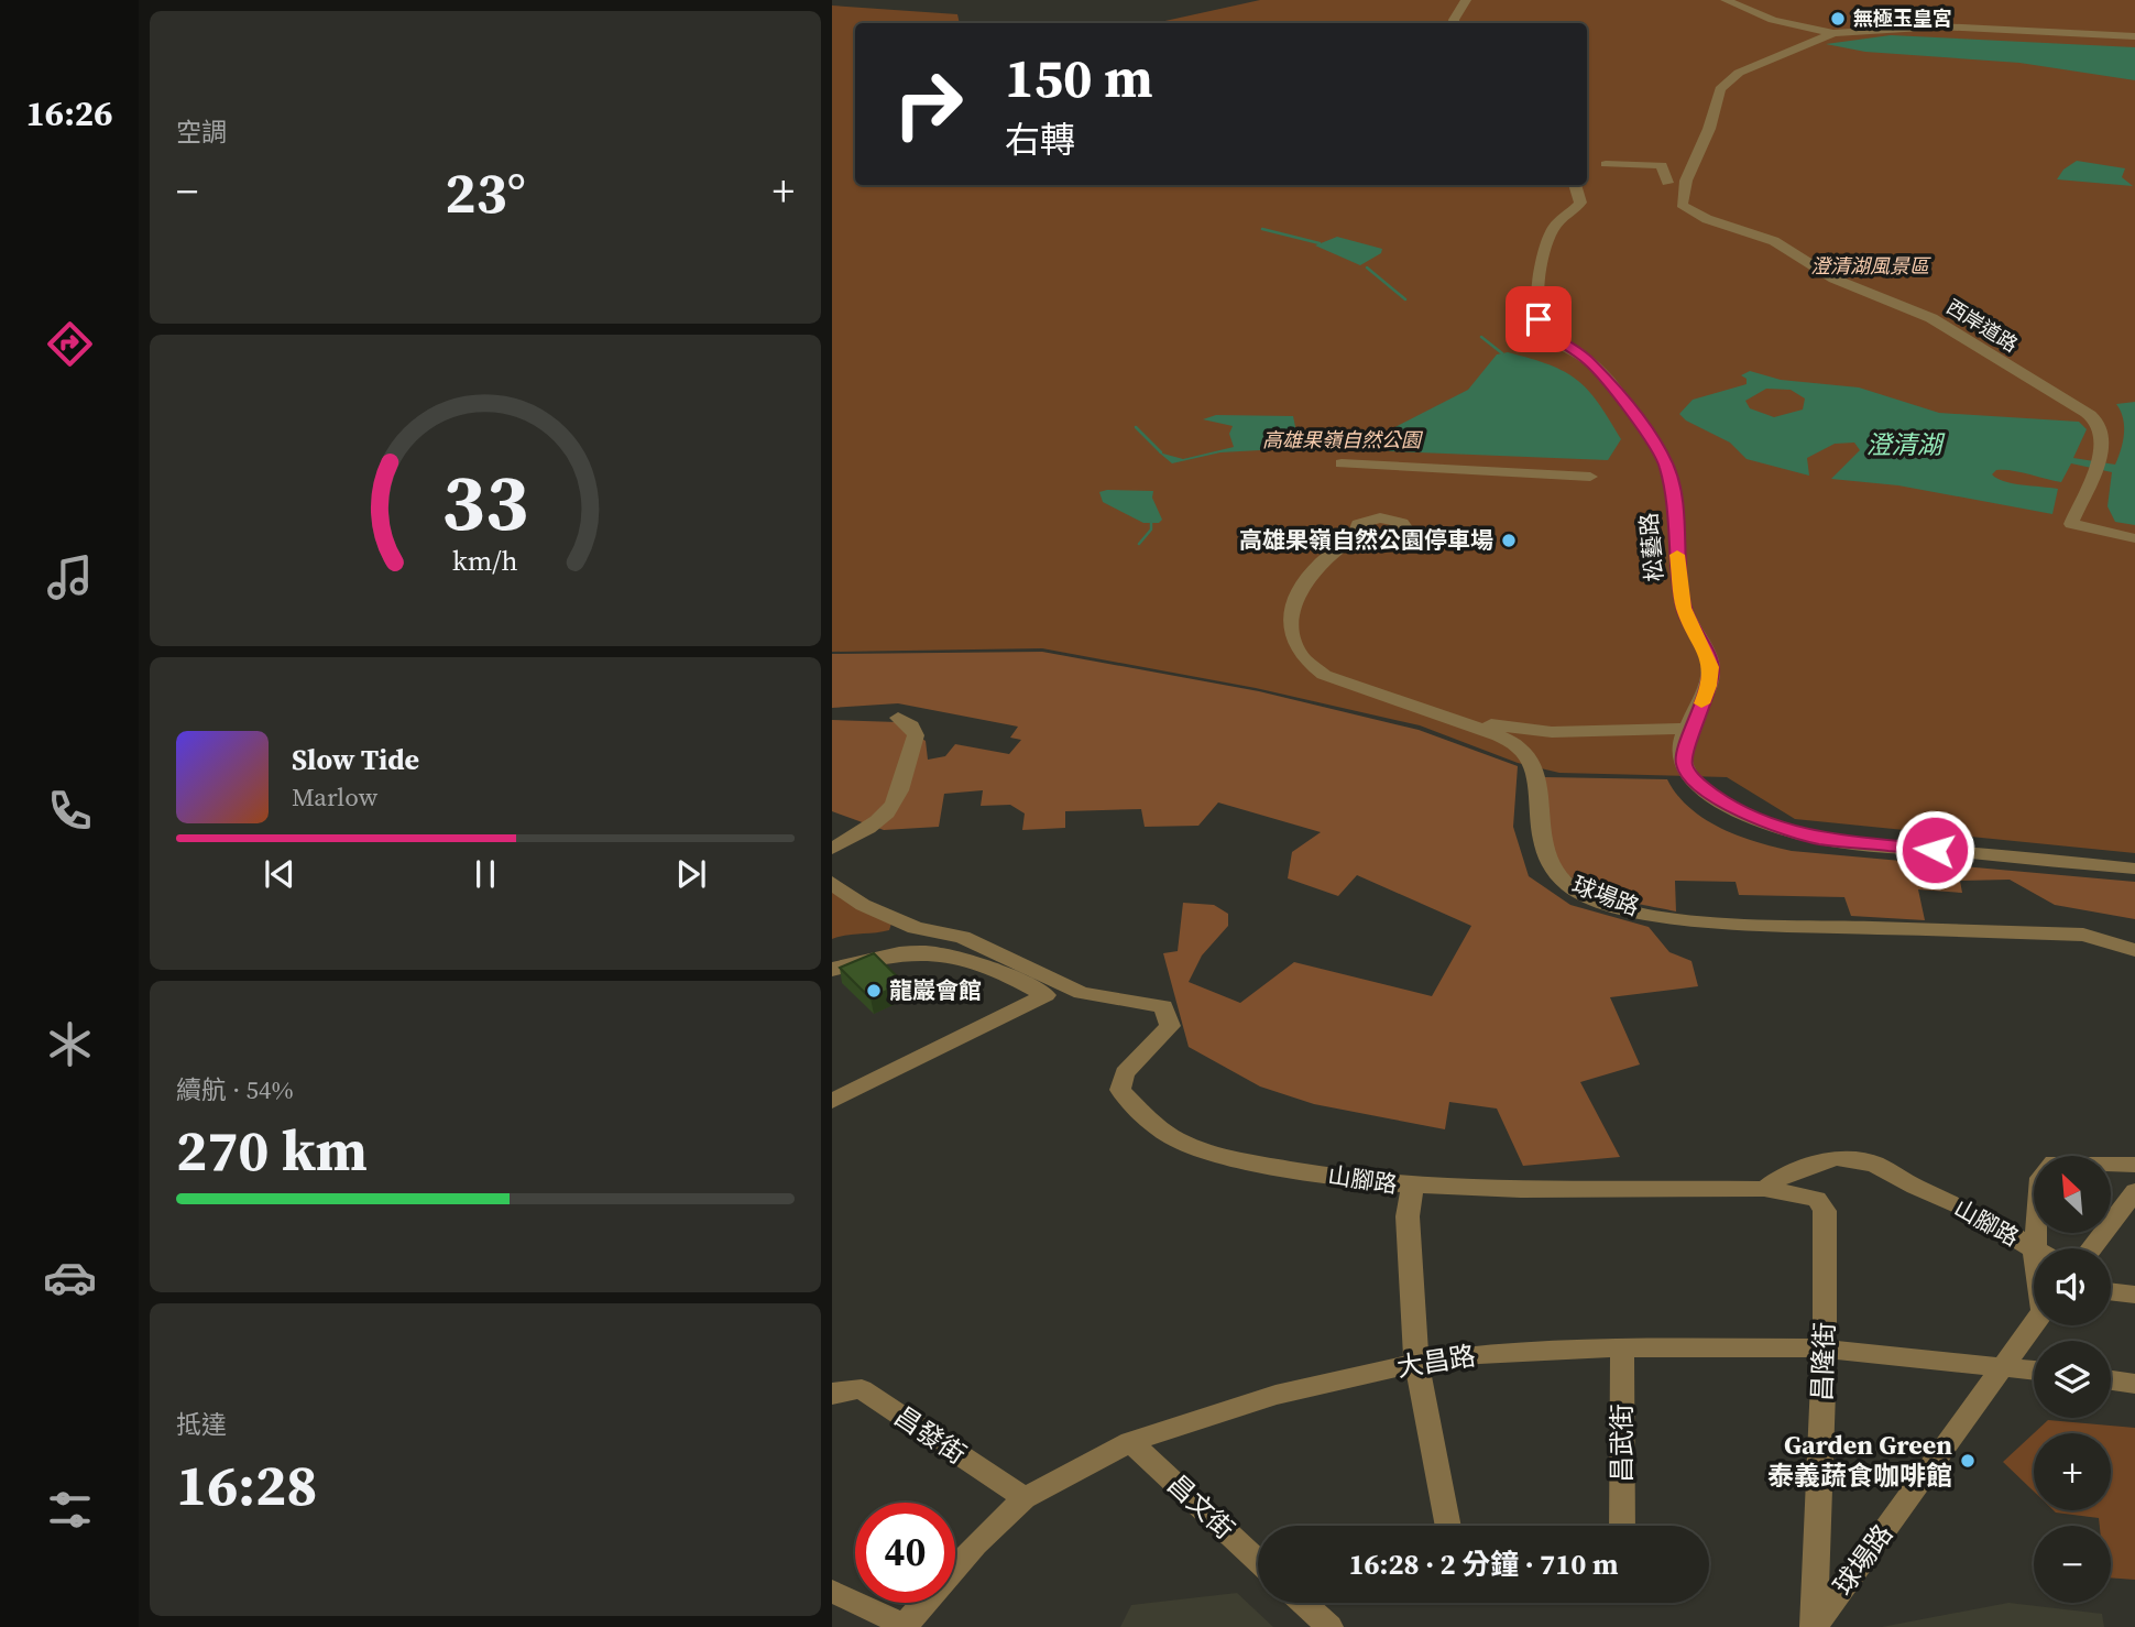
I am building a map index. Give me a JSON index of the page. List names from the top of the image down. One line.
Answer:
{"streets":{"street":["西岸道路","松藝路","球場路","山腳路","大昌路","昌隆街","昌發街","昌武街","昌文街"]},"crossings":[["球場路","大昌路"],["球場路","昌隆街"],["山腳路","昌隆街"],["大昌路","昌隆街"],["大昌路","昌發街"],["大昌路","昌武街"],["大昌路","昌文街"]],"water":["澄清湖"],"parks":["澄清湖風景區","高雄果嶺自然公園"],"places":["無極玉皇宮","高雄果嶺自然公園停車場","龍巖會館","Garden Green 泰義蔬食咖啡館"],"north":"top left","page":{"tabs":"16:26","tile":["空調",["續航 · 54%","270 km"],["抵達","16:28"]],"turn":["150 m","右轉"],"heat":["−","23°","+"],"song":["Slow Tide","Marlow"],"map_buttons":["+","−"],"limit":"40","trip":"16:28 · 2 分鐘 · 710 m","gauge":["33","km/h"]}}
